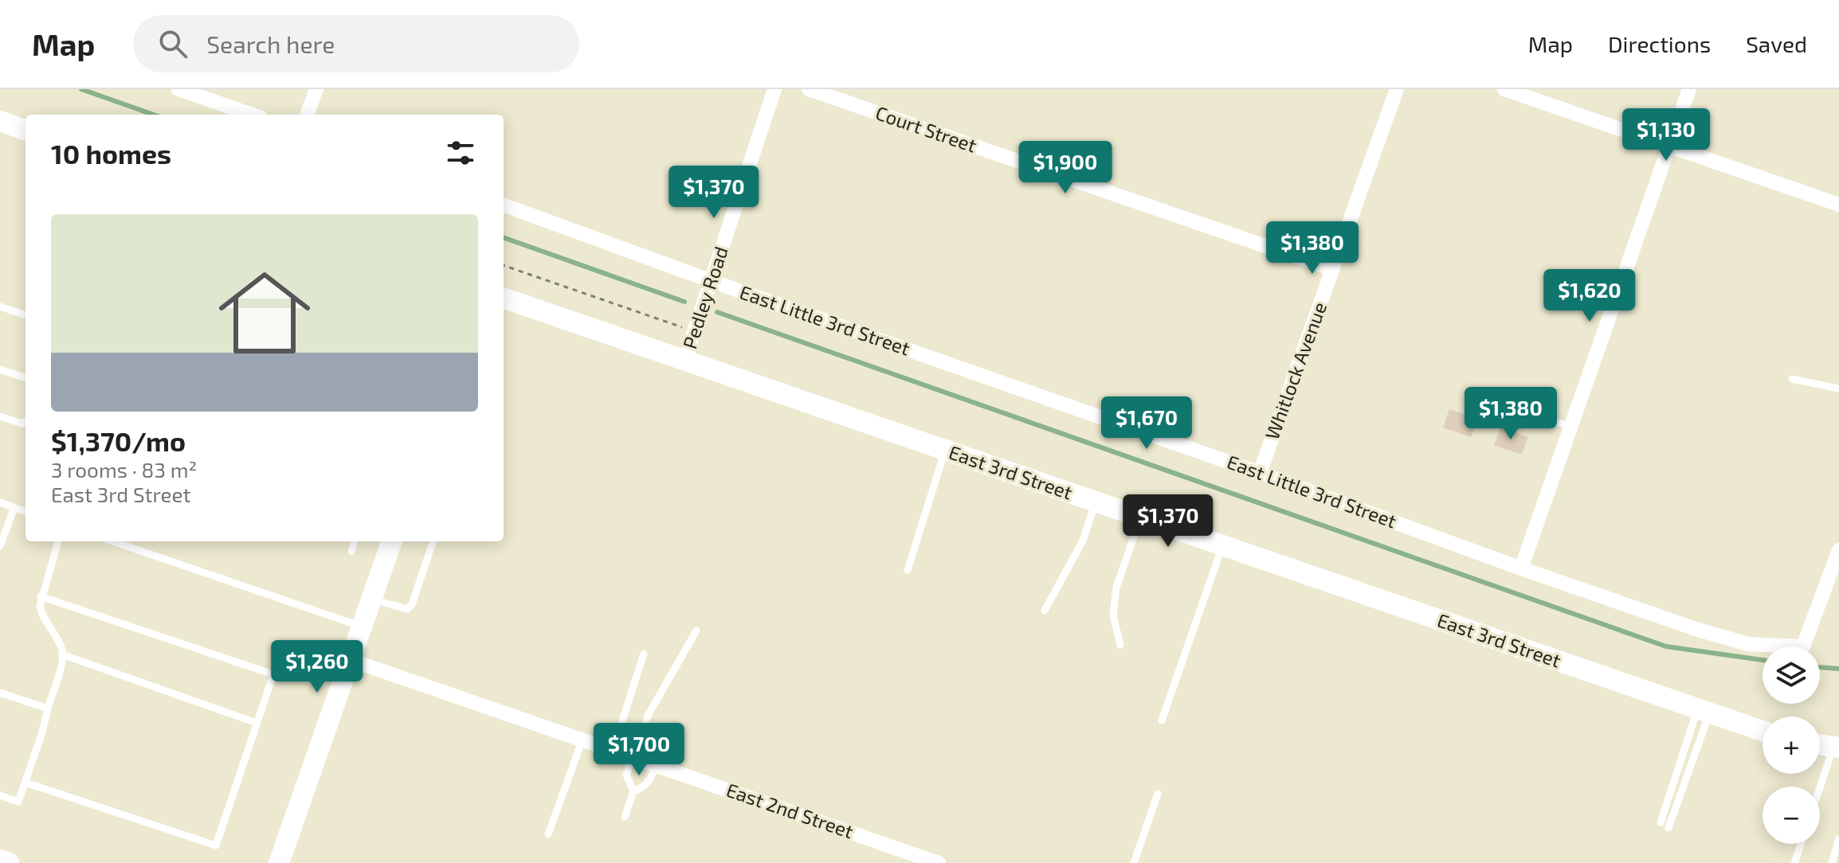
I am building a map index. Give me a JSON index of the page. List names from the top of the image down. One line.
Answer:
{"streets":{"main road":["East 3rd Street"],"street":["Court Street","Pedley Road","East Little 3rd Street","Whitlock Avenue","East 2nd Street"]},"crossings":[["Court Street","Whitlock Avenue"],["Pedley Road","East Little 3rd Street"],["Pedley Road","East 3rd Street"],["East Little 3rd Street","Whitlock Avenue"]],"page":{"header":"Map","search":"Search here","nav":["Map","Directions","Saved"],"price":["$1,130","$1,900","$1,370","$1,380","$1,620","$1,380","$1,670","$1,370","$1,260","$1,700"],"heading":"10 homes","list":[{"name":"$1,370/mo","note":"3 rooms · 83 m² · East 3rd Street"}],"map_buttons":["+","−"]}}
